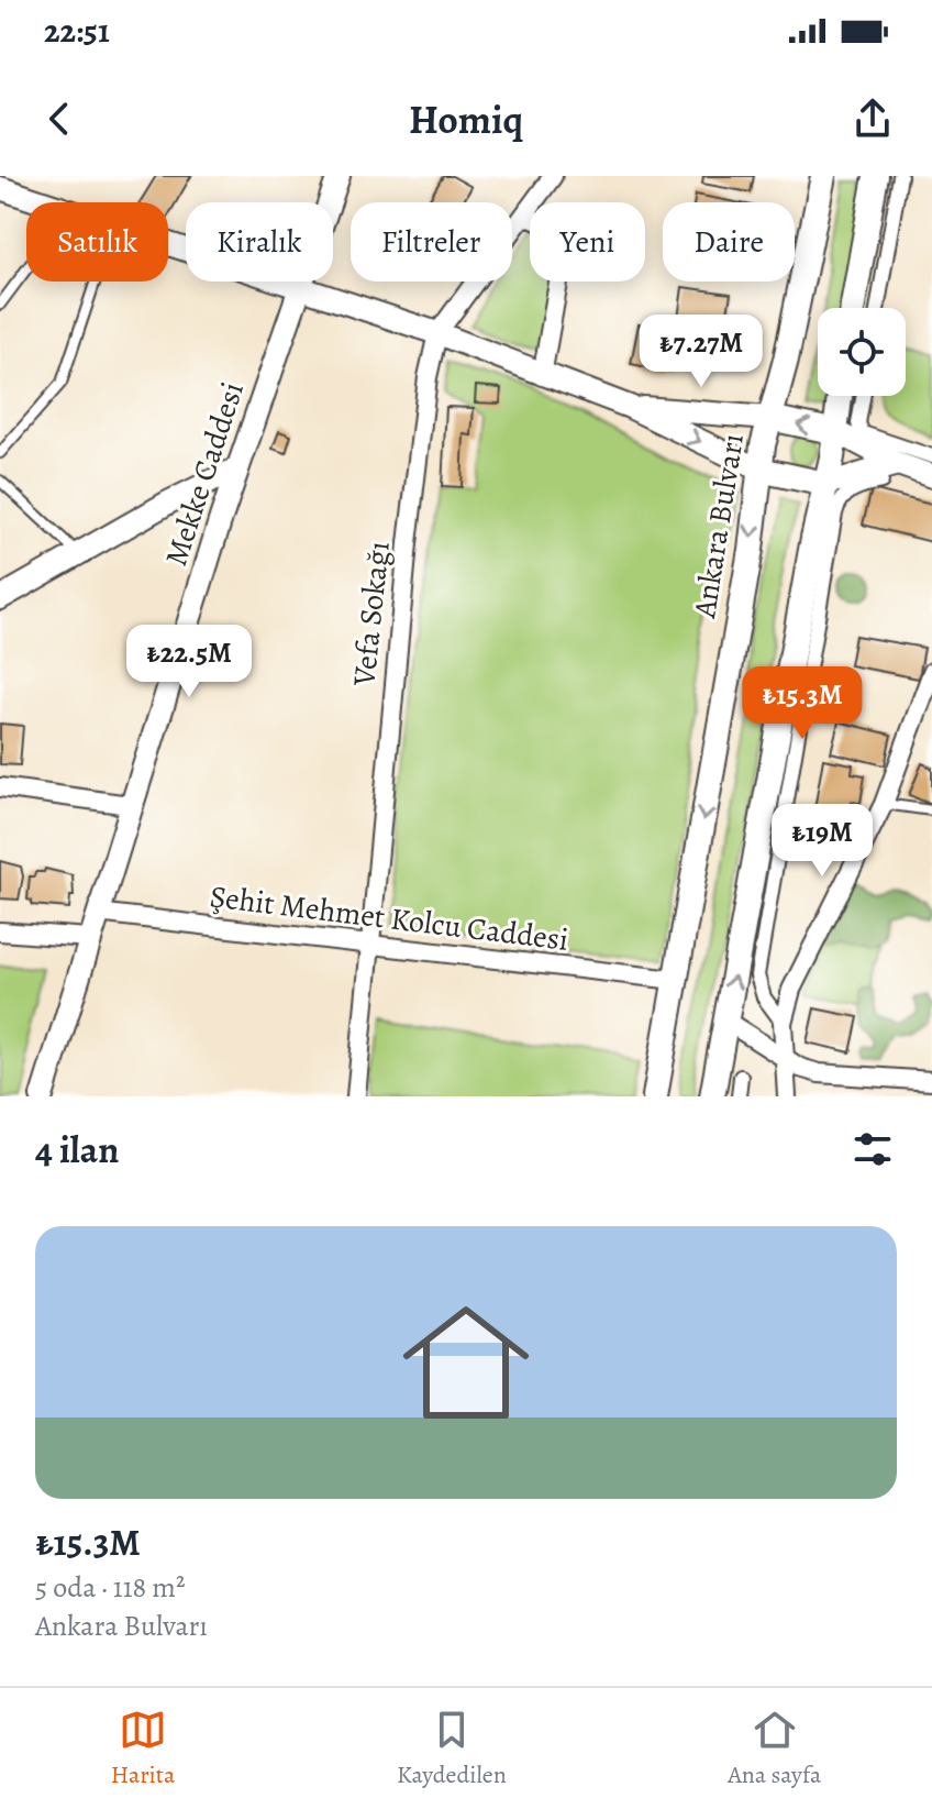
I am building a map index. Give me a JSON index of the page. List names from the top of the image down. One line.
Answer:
{"streets":{"main road":["Ankara Bulvarı"],"street":["Mekke Caddesi","Vefa Sokağı","Şehit Mehmet Kolcu Caddesi"]},"crossings":[["Mekke Caddesi","Şehit Mehmet Kolcu Caddesi"],["Ankara Bulvarı","Şehit Mehmet Kolcu Caddesi"],["Vefa Sokağı","Şehit Mehmet Kolcu Caddesi"]],"page":{"status":"22:51","header":"Homiq","chip":["Satılık","Kiralık","Filtreler","Yeni","Daire"],"price":["₺7.27M","₺22.5M","₺15.3M","₺19M"],"heading":"4 ilan","list":[{"name":"₺15.3M","note":"5 oda · 118 m² · Ankara Bulvarı"}],"tabs":["Harita","Kaydedilen","Ana sayfa"]}}
